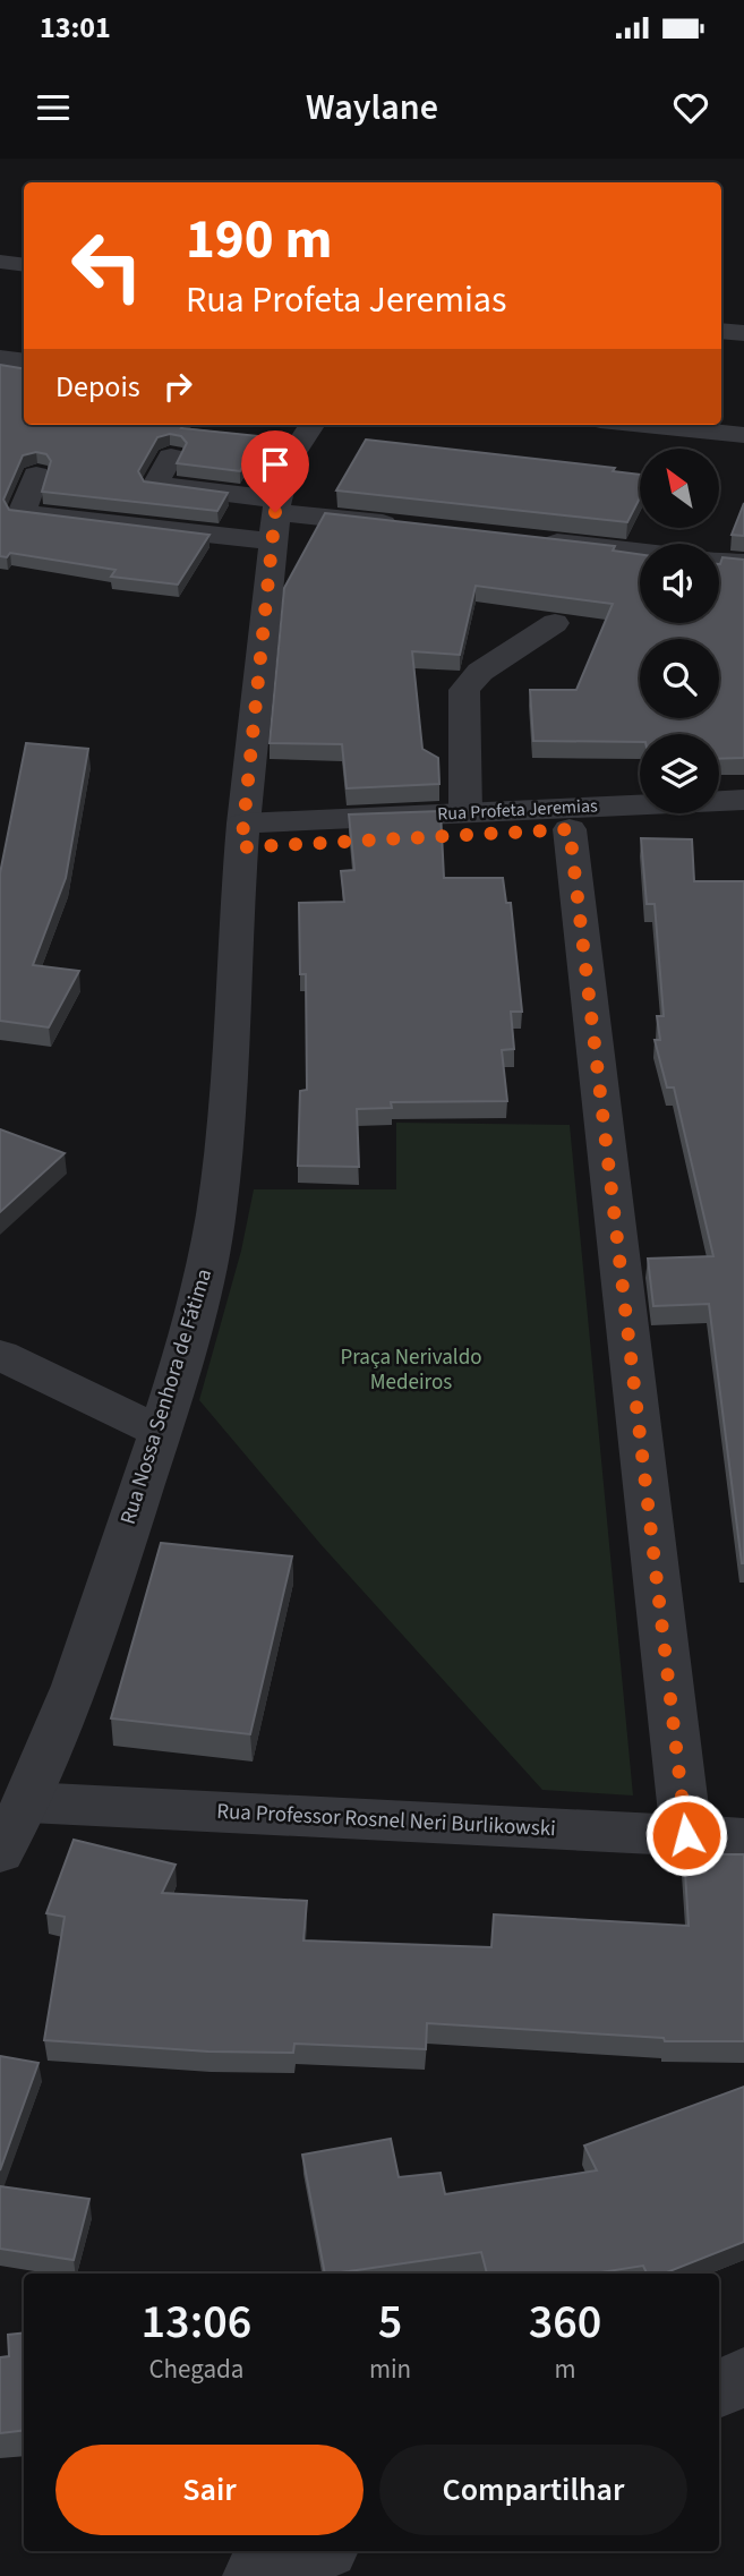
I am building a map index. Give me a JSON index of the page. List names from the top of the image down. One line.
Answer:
{"streets":{"street":["Rua Profeta Jeremias","Rua Nossa Senhora de Fátima","Rua Professor Rosnel Neri Burlikowski"]},"crossings":[["Rua Profeta Jeremias","Rua Nossa Senhora de Fátima"],["Rua Nossa Senhora de Fátima","Rua Professor Rosnel Neri Burlikowski"]],"parks":["Praça Nerivaldo Medeiros"],"north":"top left","page":{"status":"13:01","header":"Waylane","turn":["190 m","Rua Profeta Jeremias"],"then":"Depois","eta":["13:06","Chegada","5","min","360","m"],"buttons":["Sair","Compartilhar"]}}
